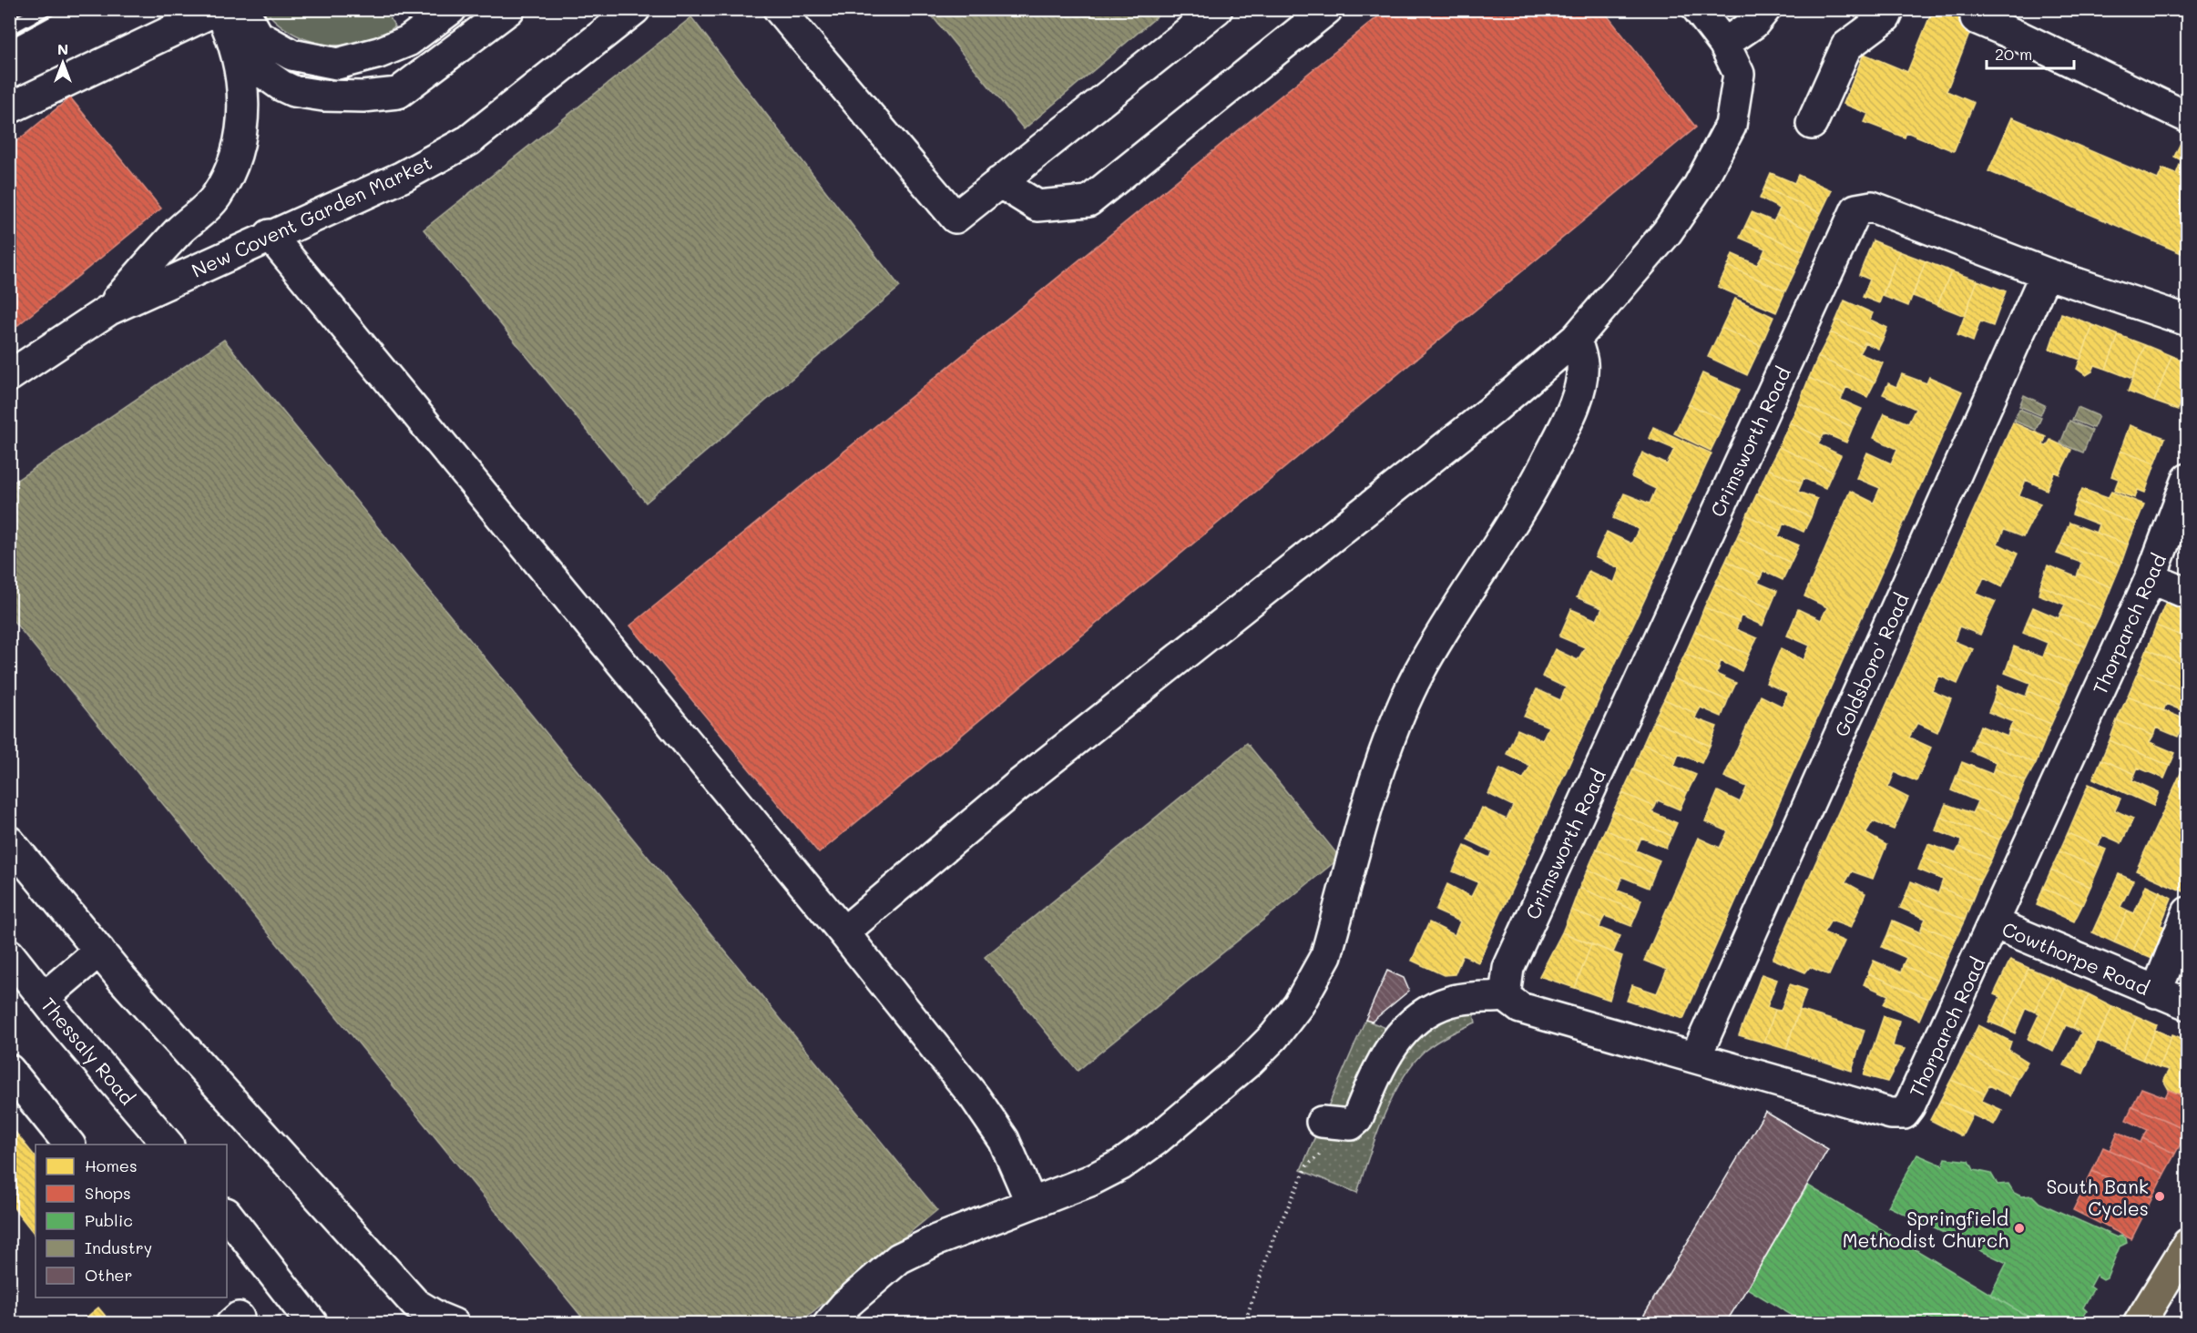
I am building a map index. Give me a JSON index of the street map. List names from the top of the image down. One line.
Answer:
{"streets":{"street":["New Covent Garden Market","Crimsworth Road","Thorparch Road","Goldsboro' Road","Cowthorpe Road","Thessaly Road"]},"crossings":[["Crimsworth Road","Thorparch Road"],["Crimsworth Road","Goldsboro' Road"],["Thorparch Road","Goldsboro' Road"],["Thorparch Road","Cowthorpe Road"]],"places":["South Bank Cycles","Springfield Methodist Church"],"legend":["Homes","Shops","Public","Industry","Other"],"scale_bar":"20 m","north":"top"}
